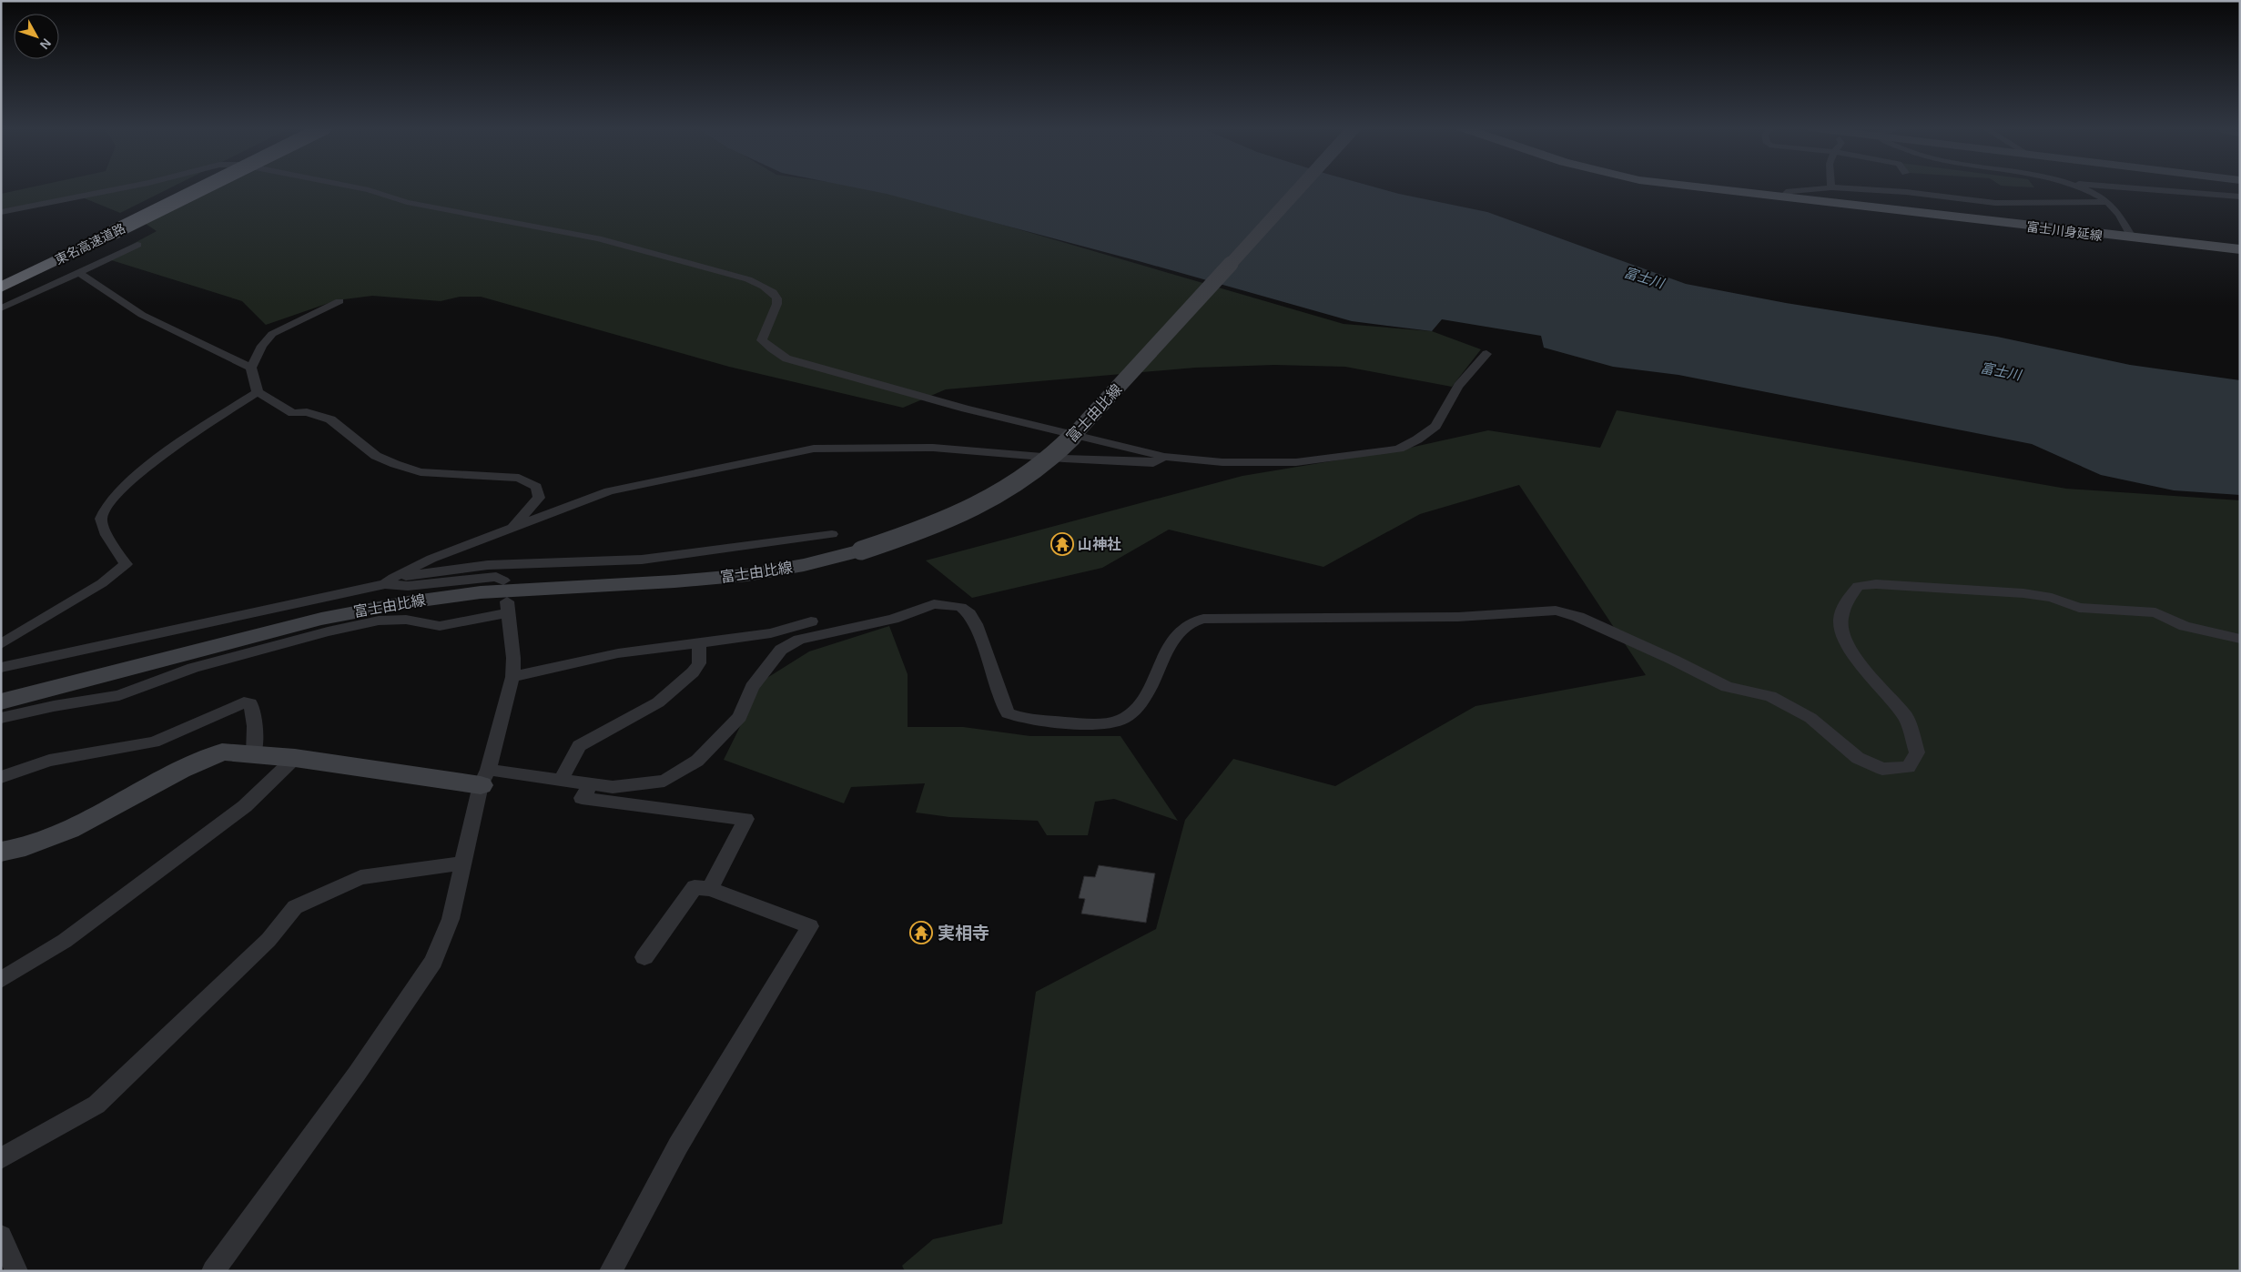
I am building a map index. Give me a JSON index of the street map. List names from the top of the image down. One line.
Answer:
{"streets":{"highway":["東名高速道路"],"main road":["富士川身延線","富士由比線"]},"water":["富士川"],"places":{"temple":["山神社","実相寺"]},"north":"bottom right"}
